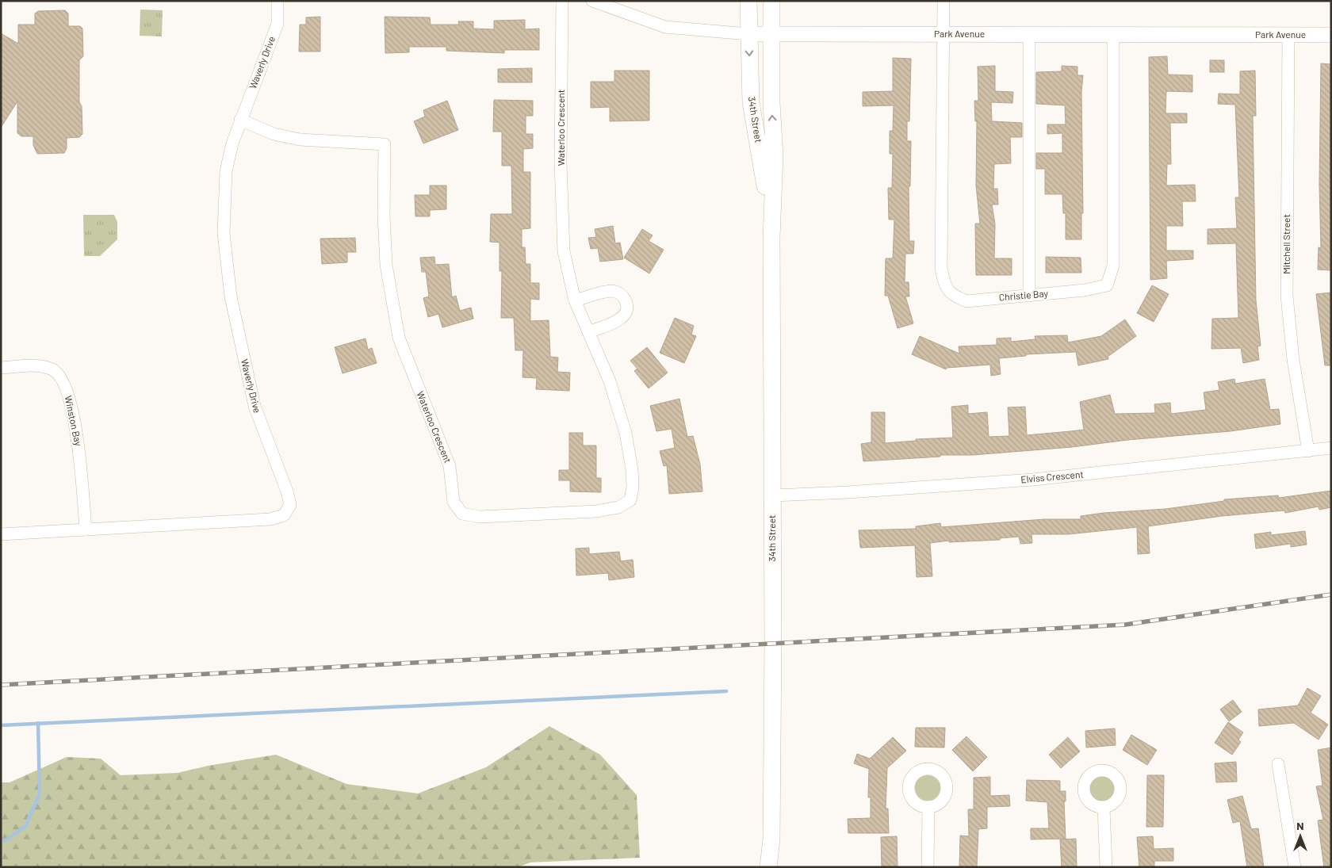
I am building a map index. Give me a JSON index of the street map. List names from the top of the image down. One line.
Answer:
{"streets":{"main road":["34th Street"],"street":["Park Avenue","Waverly Drive","Waterloo Crescent","Mitchell Street","Christie Bay","Winston Bay","Elviss Crescent"]},"crossings":[["Park Avenue","34th Street"],["Park Avenue","Mitchell Street"],["Park Avenue","Christie Bay"],["Waverly Drive","Waterloo Crescent"],["Waverly Drive","Winston Bay"],["34th Street","Elviss Crescent"],["Mitchell Street","Elviss Crescent"]],"north":"top"}
